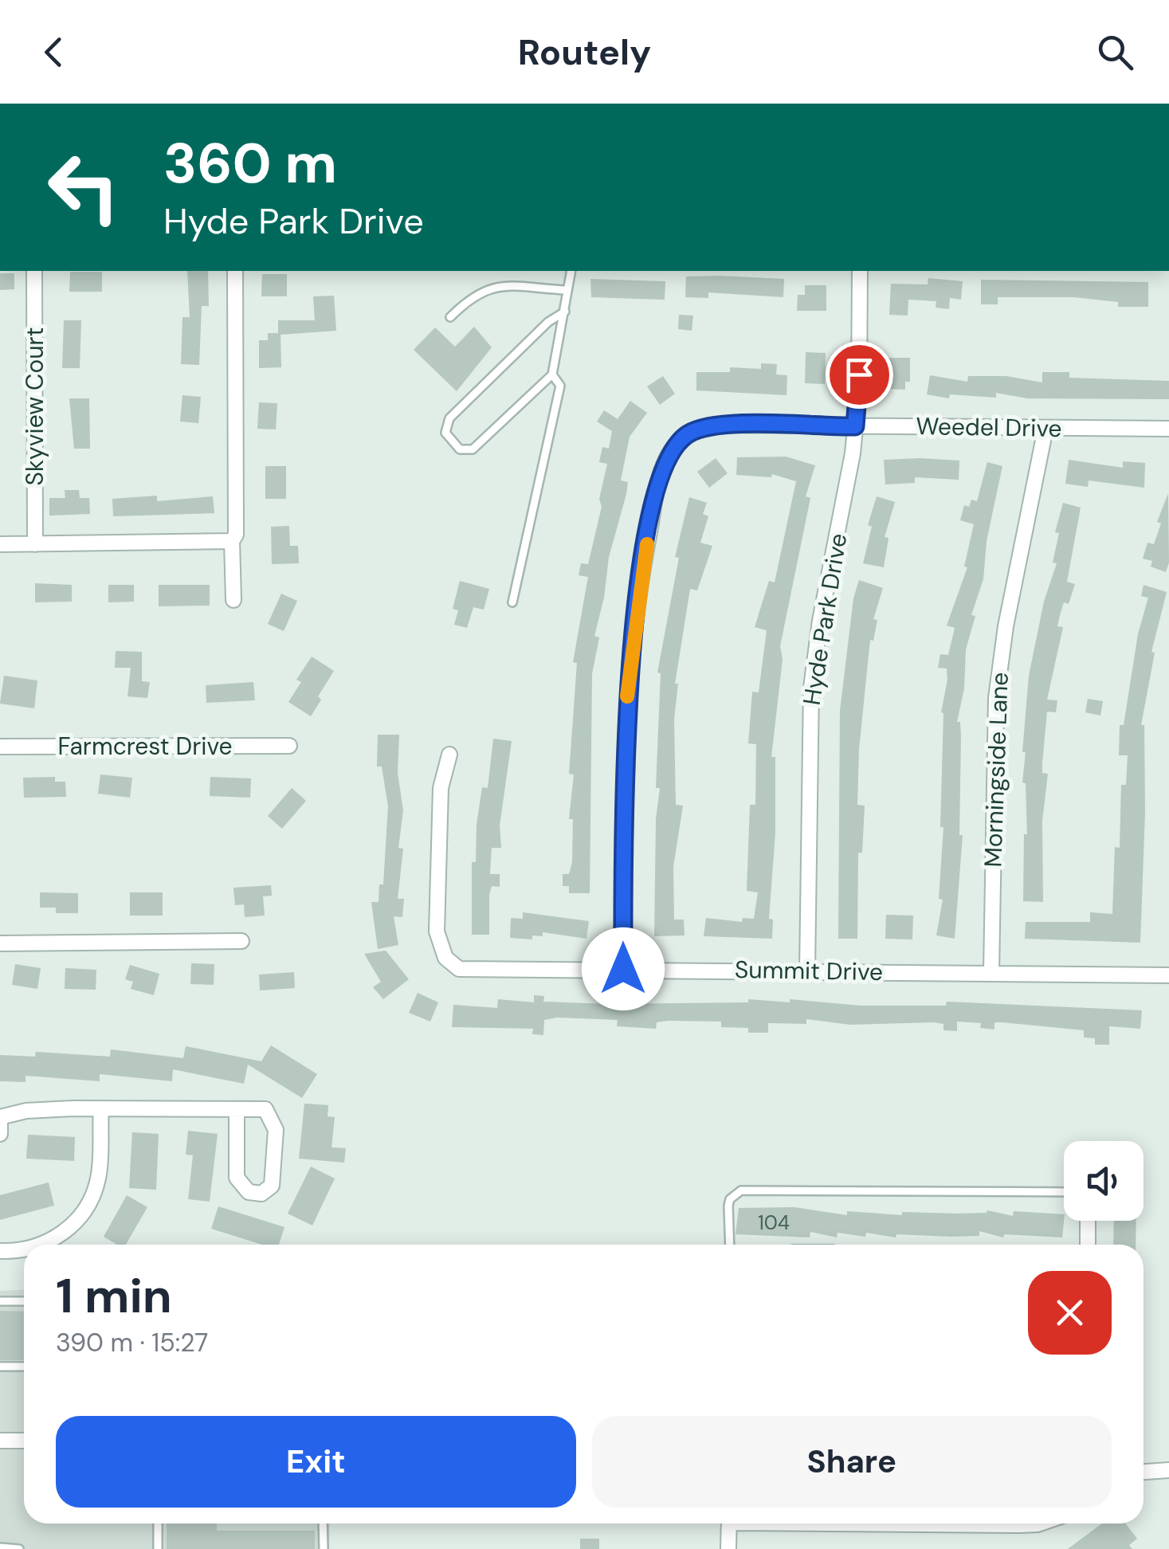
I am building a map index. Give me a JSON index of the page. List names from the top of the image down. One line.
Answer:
{"streets":{"street":["Skyview Court","Weedel Drive","Hyde Park Drive","Farmcrest Drive","Morningside Lane","Summit Drive"]},"crossings":[["Weedel Drive","Hyde Park Drive"],["Weedel Drive","Morningside Lane"],["Weedel Drive","Summit Drive"],["Hyde Park Drive","Summit Drive"],["Morningside Lane","Summit Drive"]],"house_numbers":["104"],"page":{"header":"Routely","turn":["360 m","Hyde Park Drive"],"heading":["1 min","390 m · 15:27"],"buttons":["Exit","Share"]}}
